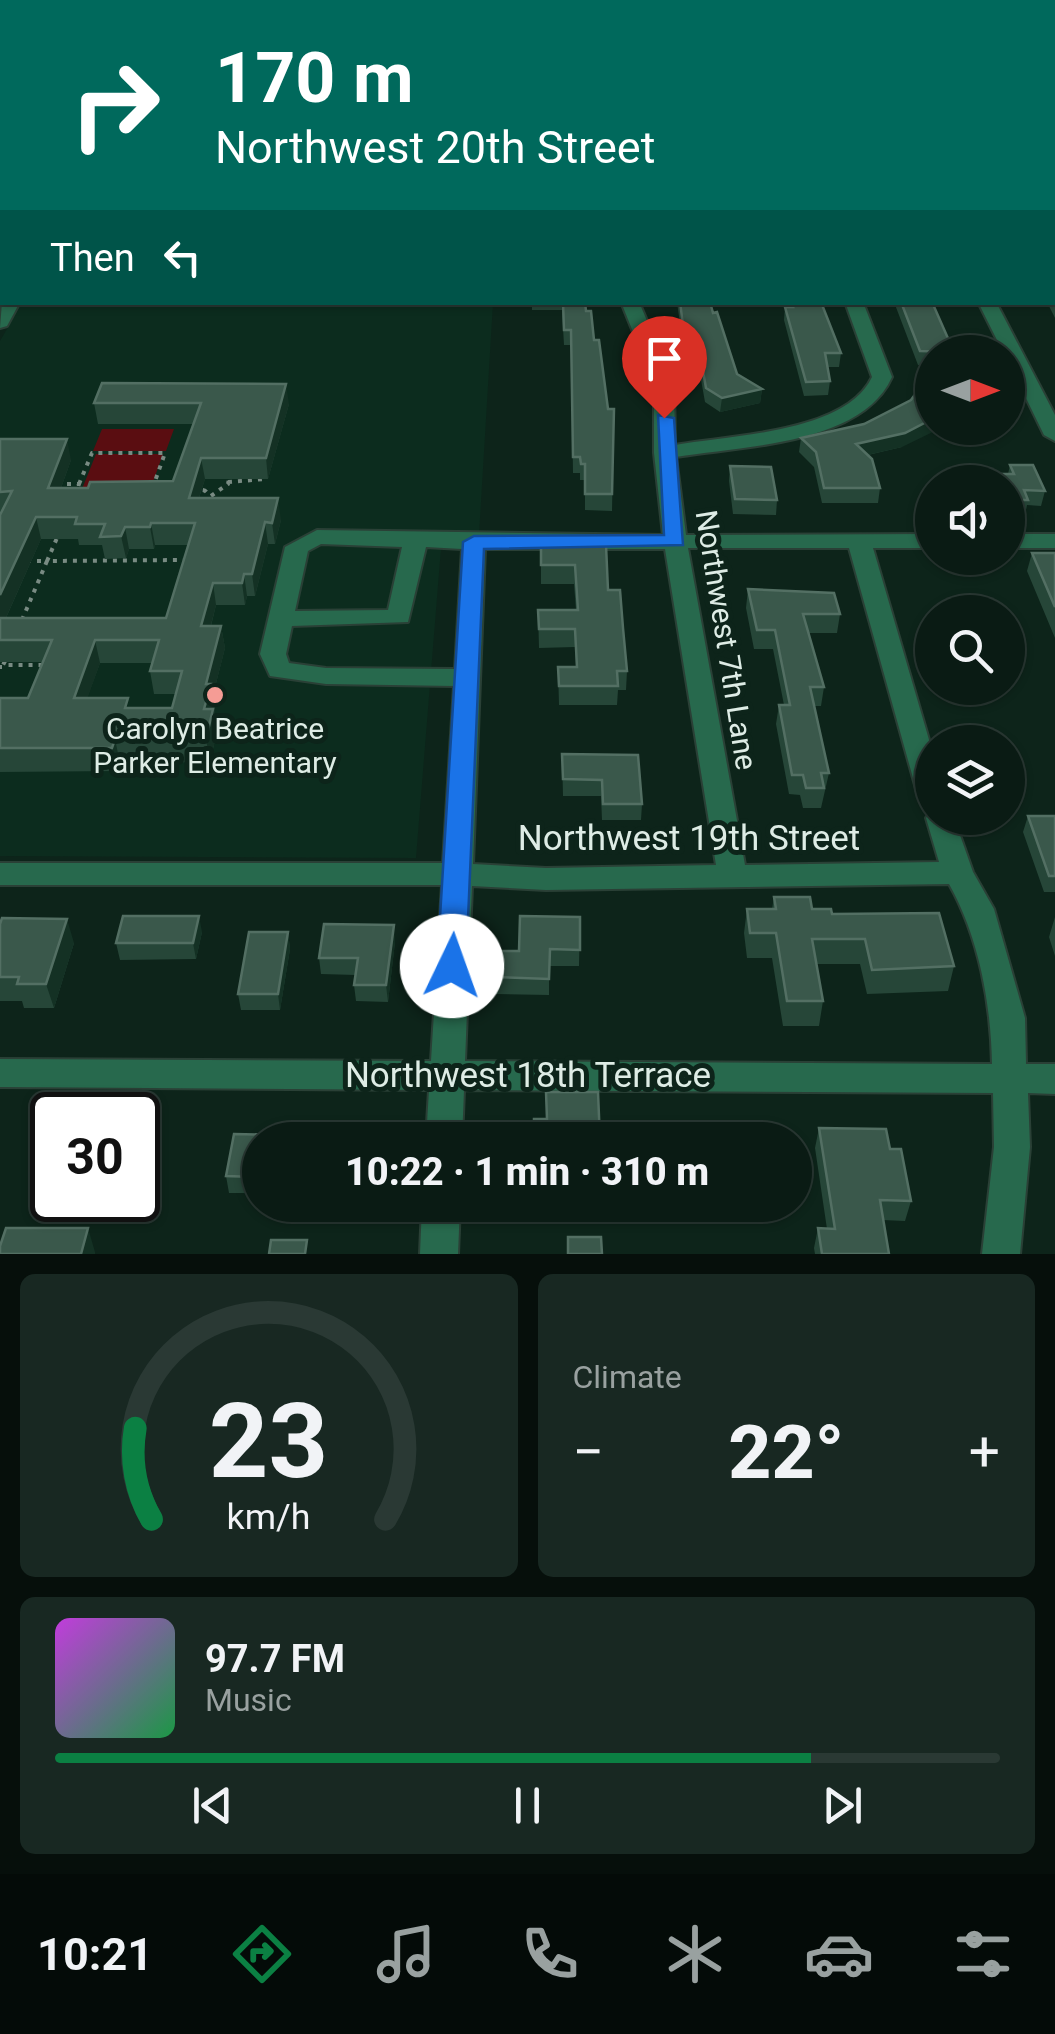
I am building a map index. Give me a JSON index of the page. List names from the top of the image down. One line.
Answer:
{"streets":{"street":["Northwest 7th Lane","Northwest 19th Street","Northwest 18th Terrace"]},"crossings":[["Northwest 7th Lane","Northwest 19th Street"]],"places":["Carolyn Beatrice Parker Elementary"],"north":"right","page":{"turn":["170 m","Northwest 20th Street"],"then":"Then","limit":"30","trip":"10:22 · 1 min · 310 m","tile":"Climate","heat":["−","22°","+"],"song":["97.7 FM","Music"],"tabs":"10:21","gauge":["23","km/h"]}}
